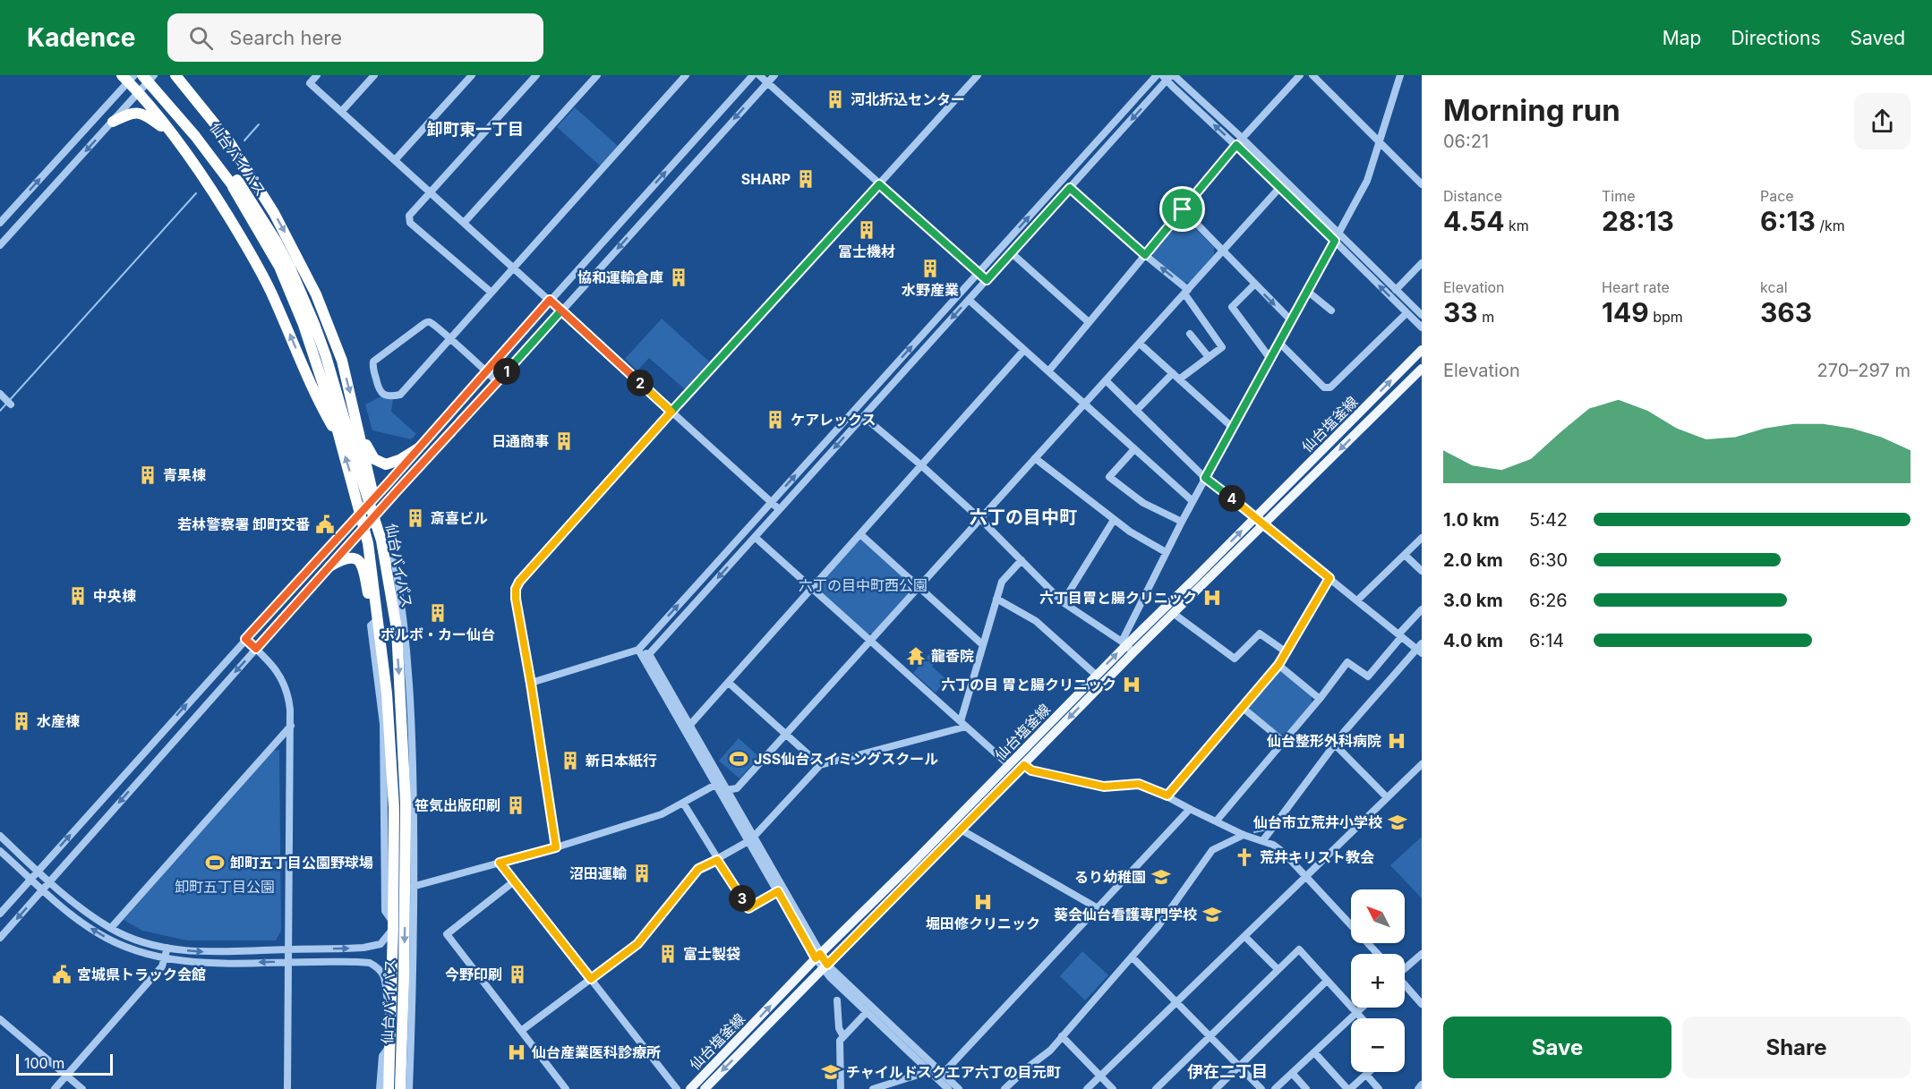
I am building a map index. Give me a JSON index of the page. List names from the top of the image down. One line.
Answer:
{"streets":{"highway":["仙台バイパス"],"main road":["仙台塩釜線"]},"districts":["卸町東一丁目","六丁の目中町","伊在二丁目"],"parks":["六丁の目中町西公園","卸町五丁目公園"],"places":{"building":["河北折込センター","SHARP","冨士機材","水野産業","協和運輸倉庫","ケアレックス","日通商事","青果棟","斎喜ビル","中央棟","ボルボ・カー仙台","水産棟","新日本紙行","笹気出版印刷","沼田運輸","富士製袋","今野印刷"],"public building":["若林警察署 卸町交番","宮城県トラック会館"],"hospital":["六丁目胃と腸クリニック","六丁の目 胃と腸クリニック","仙台整形外科病院","堀田修クリニック","仙台産業医科診療所"],"temple":["龍香院"],"sports":["JSS仙台スイミングスクール","卸町五丁目公園野球場"],"school or university":["仙台市立荒井小学校","るり幼稚園","葵会仙台看護専門学校","チャイルドスクエア六丁の目元町"],"church":["荒井キリスト教会"]},"scale_bar":"100 m","north":"top left","page":{"header":"Kadence","search":"Search here","nav":["Map","Directions","Saved"],"heading":["Morning run","06:21"],"stats":[["Distance","4.54 km"],["Time","28:13"],["Pace","6:13 /km"],["Elevation","33 m"],["Heart rate","149 bpm"],["kcal","363"]],"chart":["Elevation","270–297 m"],"pins":["1","2","4","3"],"list":[{"name":"1.0 km","note":"5:42"},{"name":"2.0 km","note":"6:30"},{"name":"3.0 km","note":"6:26"},{"name":"4.0 km","note":"6:14"}],"map_buttons":["+","−"],"buttons":["Save","Share"],"scale":"100 m"}}
